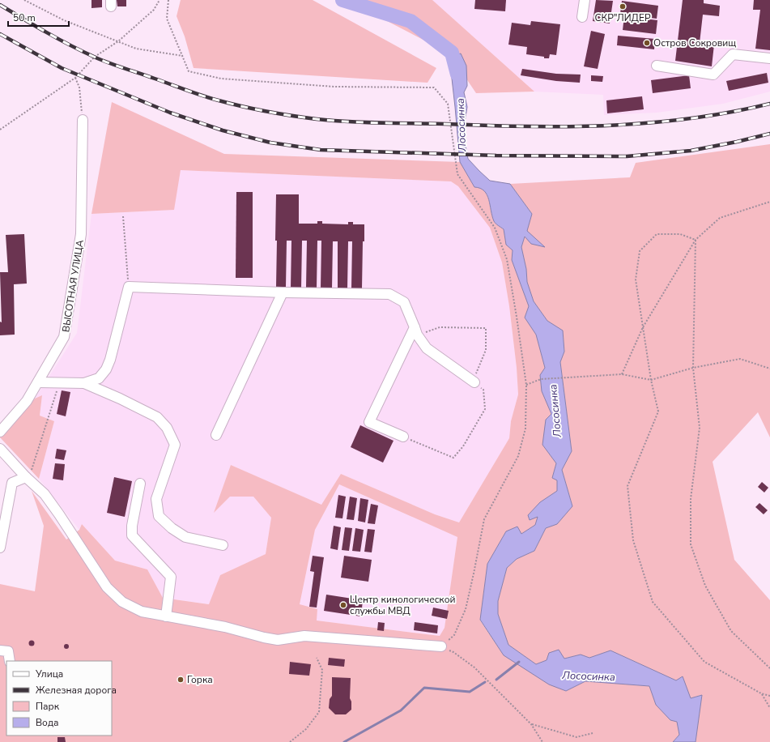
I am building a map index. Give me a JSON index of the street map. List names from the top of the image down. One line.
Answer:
{"streets":{"lane":["ВЫСОТНАЯ УЛИЦА"]},"water":["Лососинка"],"places":["СКР\"ЛИДЕР","Остров Сокровищ","Центр кинологической службы МВД","Горка"],"legend":["Улица","Железная дорога","Парк","Вода"],"scale_bar":"50 m"}
